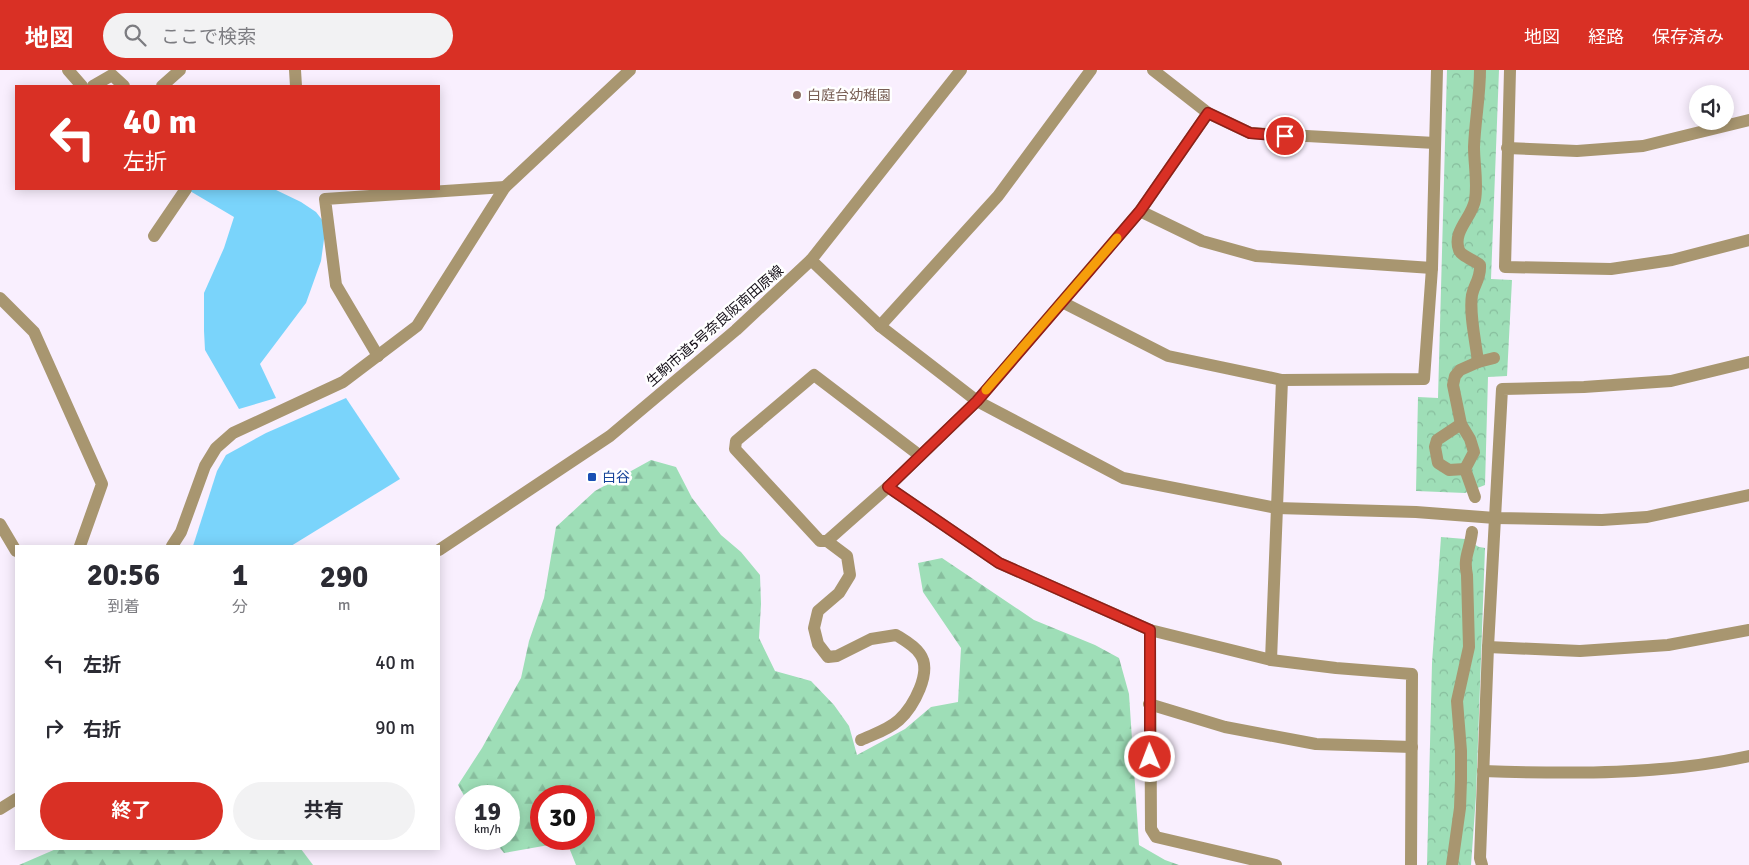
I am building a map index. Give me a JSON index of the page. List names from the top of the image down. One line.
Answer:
{"streets":{"street":["生駒市道5号奈良阪南田原線"]},"places":{"other":["白庭台幼稚園"],"transit":["白谷"]},"page":{"header":"地図","search":"ここで検索","nav":["地図","経路","保存済み"],"turn":["40 m","左折"],"eta":["20:56","到着","1","分","290","m"],"list":[{"name":"左折","value":"40 m"},{"name":"右折","value":"90 m"}],"buttons":["終了","共有"],"speed":"19 km/h","limit":"30"}}
